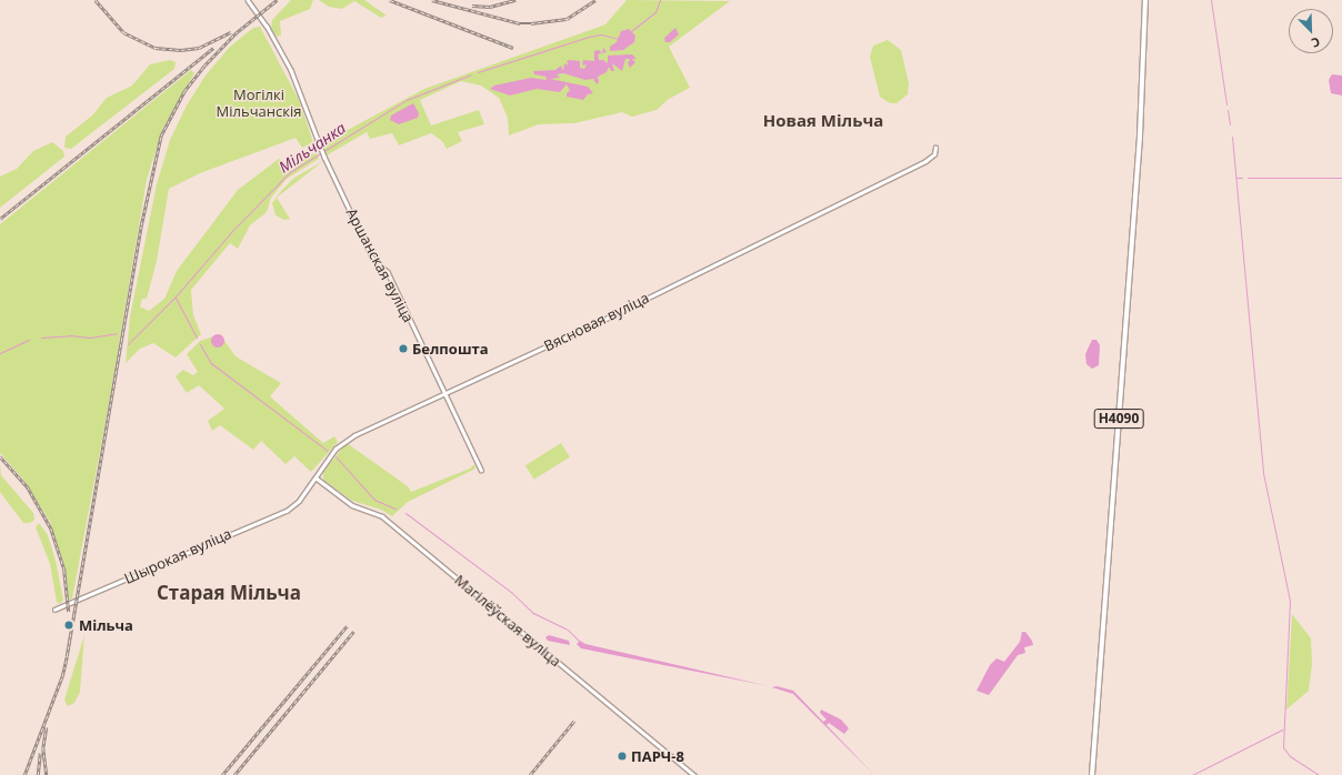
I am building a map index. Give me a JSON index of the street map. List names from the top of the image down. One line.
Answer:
{"streets":{"main road":["Н4090"],"street":["Аршанская вуліца","Вясновая вуліца","Шырокая вуліца","Магілёўская вуліца"]},"crossings":[["Аршанская вуліца","Вясновая вуліца"],["Вясновая вуліца","Шырокая вуліца"],["Вясновая вуліца","Магілёўская вуліца"]],"districts":["Новая Мільча","Старая Мільча"],"water":["Мільчанка"],"parks":["Могілкі Мільчанскія"],"places":["Белпошта","Мільча","ПАРЧ-8"],"north":"bottom right"}
